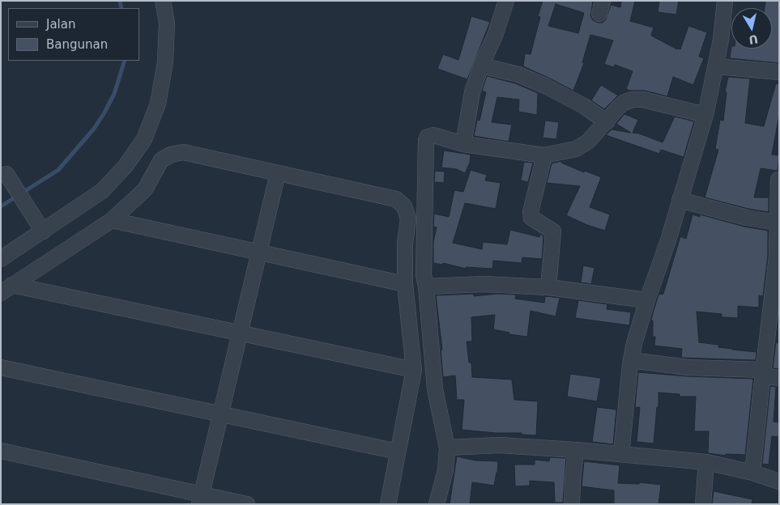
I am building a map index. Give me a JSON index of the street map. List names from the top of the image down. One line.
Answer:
{"legend":["Jalan","Bangunan"],"north":"bottom"}
